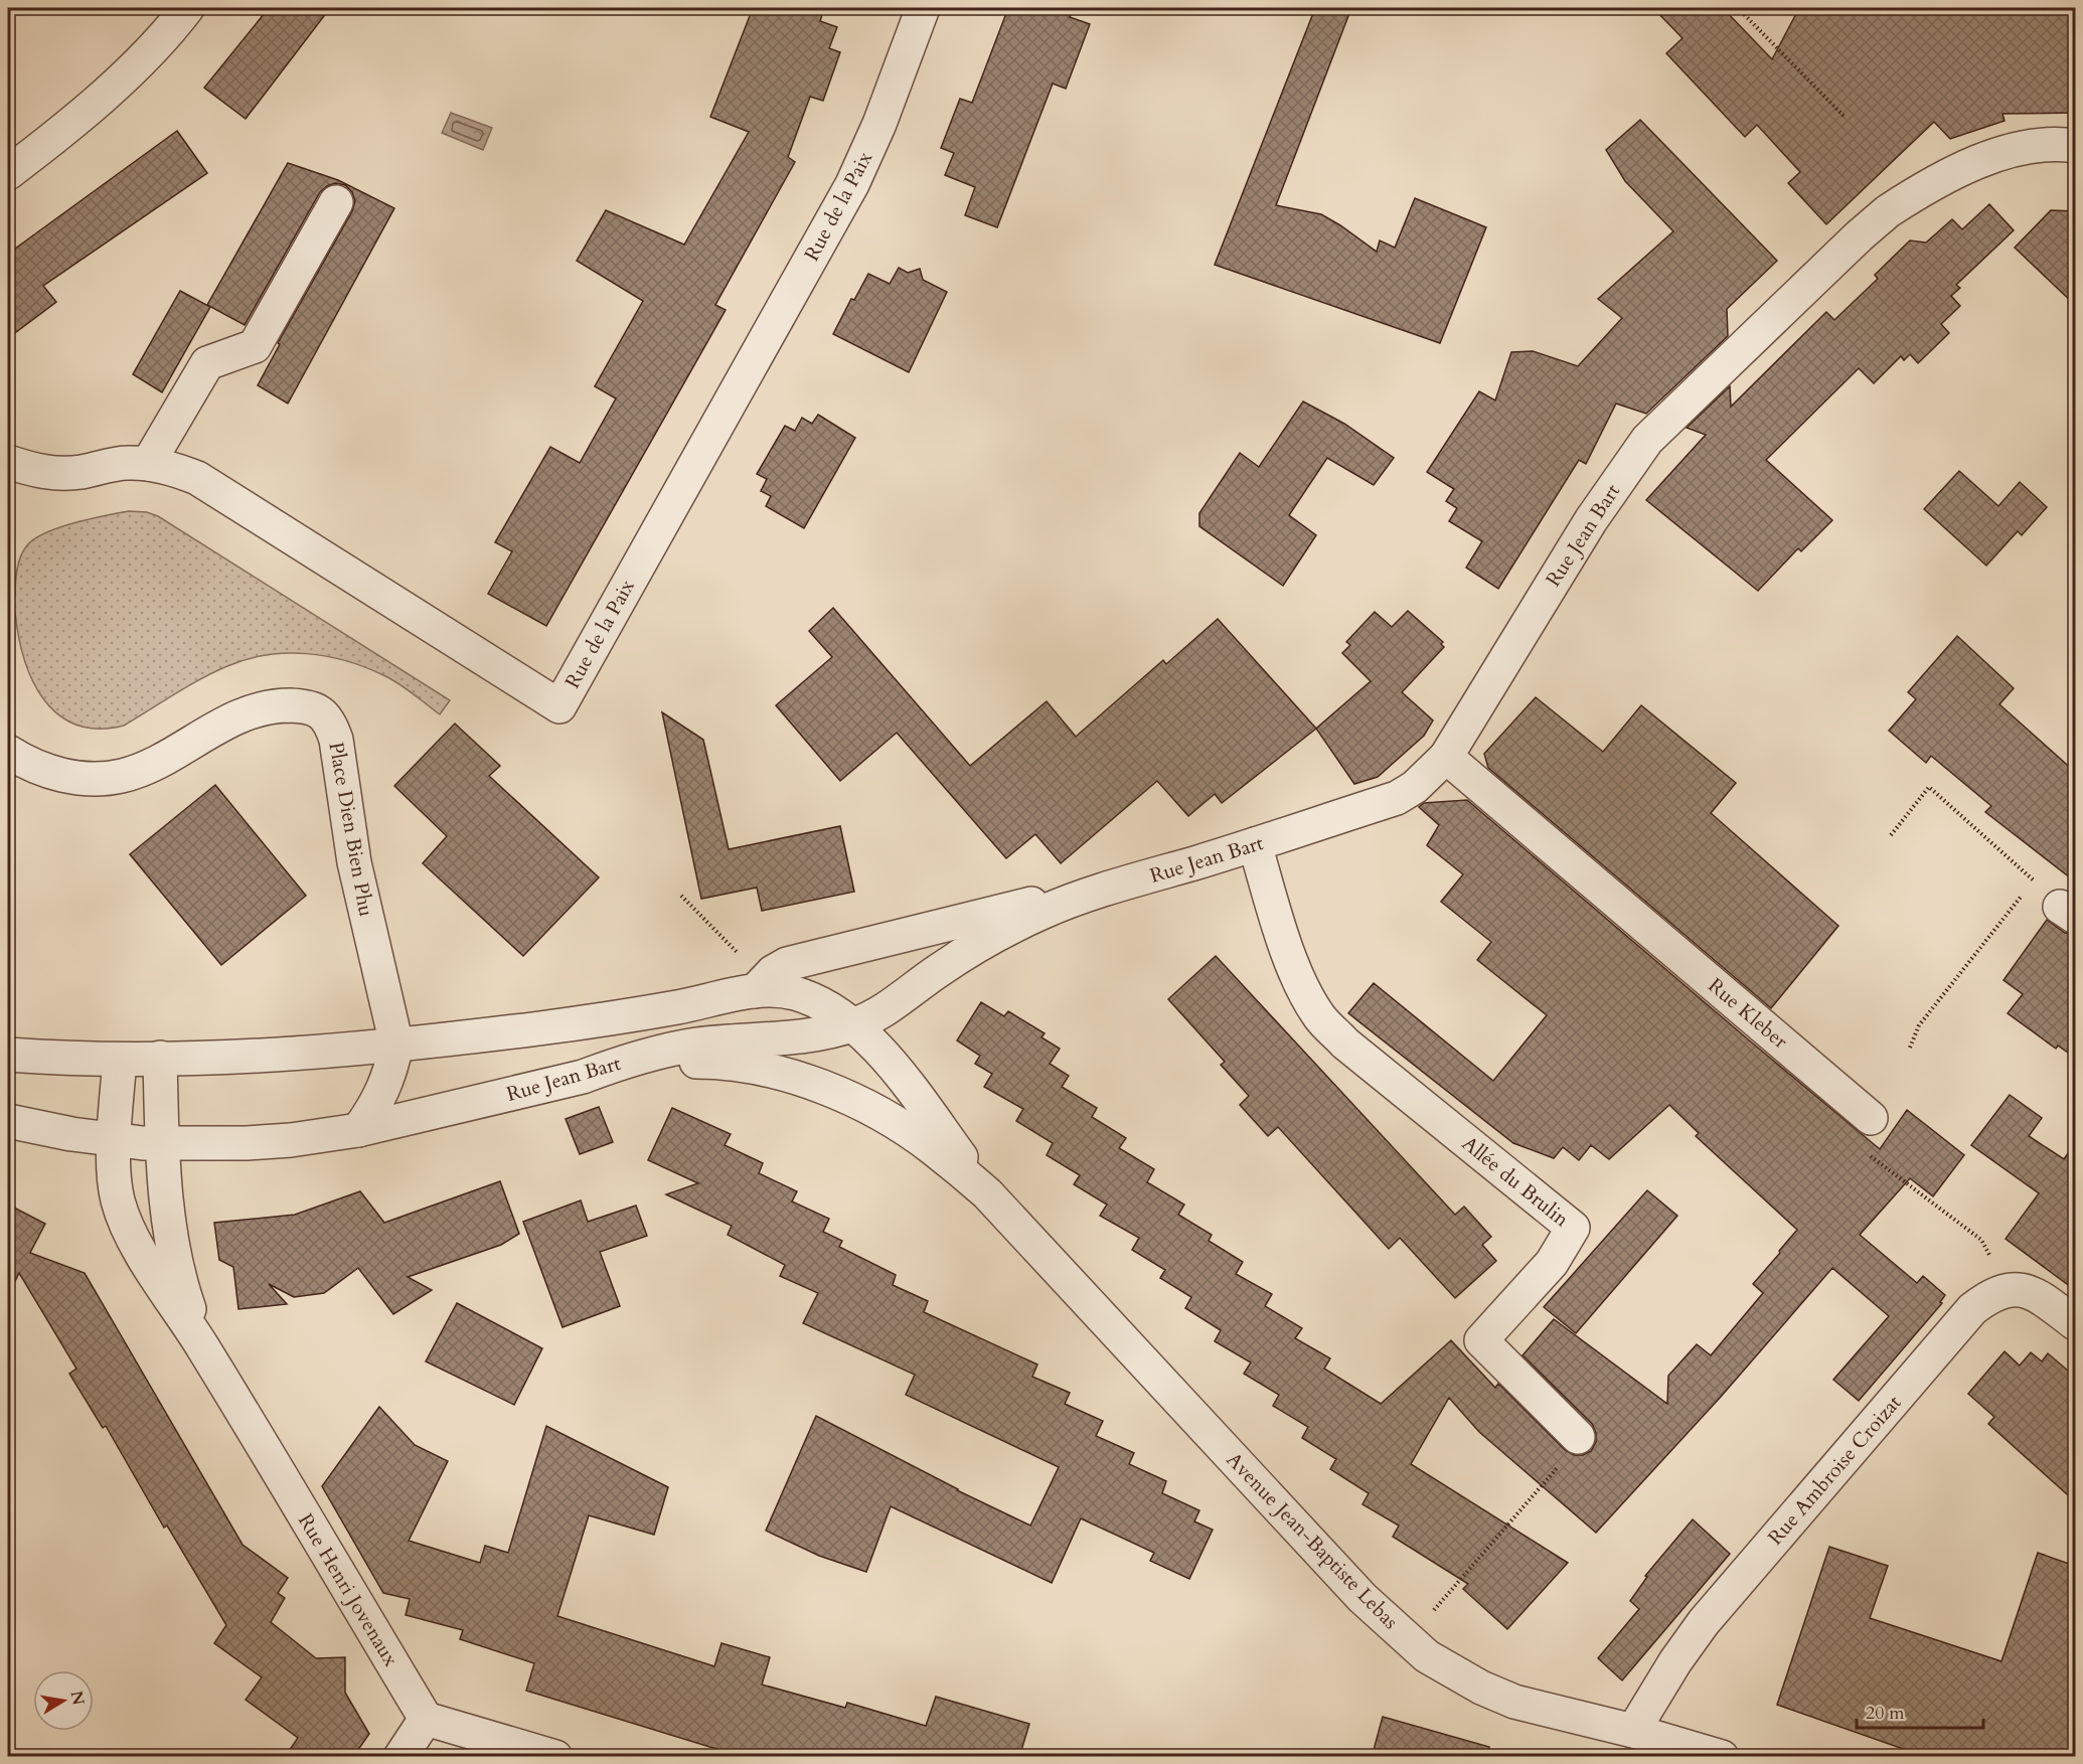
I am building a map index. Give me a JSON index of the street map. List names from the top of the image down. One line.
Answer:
{"streets":{"street":["Rue de la Paix","Rue Jean Bart","Place Dien Bien Phu","Rue Kleber","Allée du Brulin","Rue Ambroise Croizat","Avenue Jean-Baptiste Lebas","Rue Henri Jovenaux"]},"crossings":[["Rue Jean Bart","Place Dien Bien Phu"],["Rue Jean Bart","Rue Kleber"],["Rue Jean Bart","Allée du Brulin"],["Rue Jean Bart","Avenue Jean-Baptiste Lebas"],["Rue Jean Bart","Rue Henri Jovenaux"],["Rue Ambroise Croizat","Avenue Jean-Baptiste Lebas"]],"scale_bar":"20 m","north":"right"}
